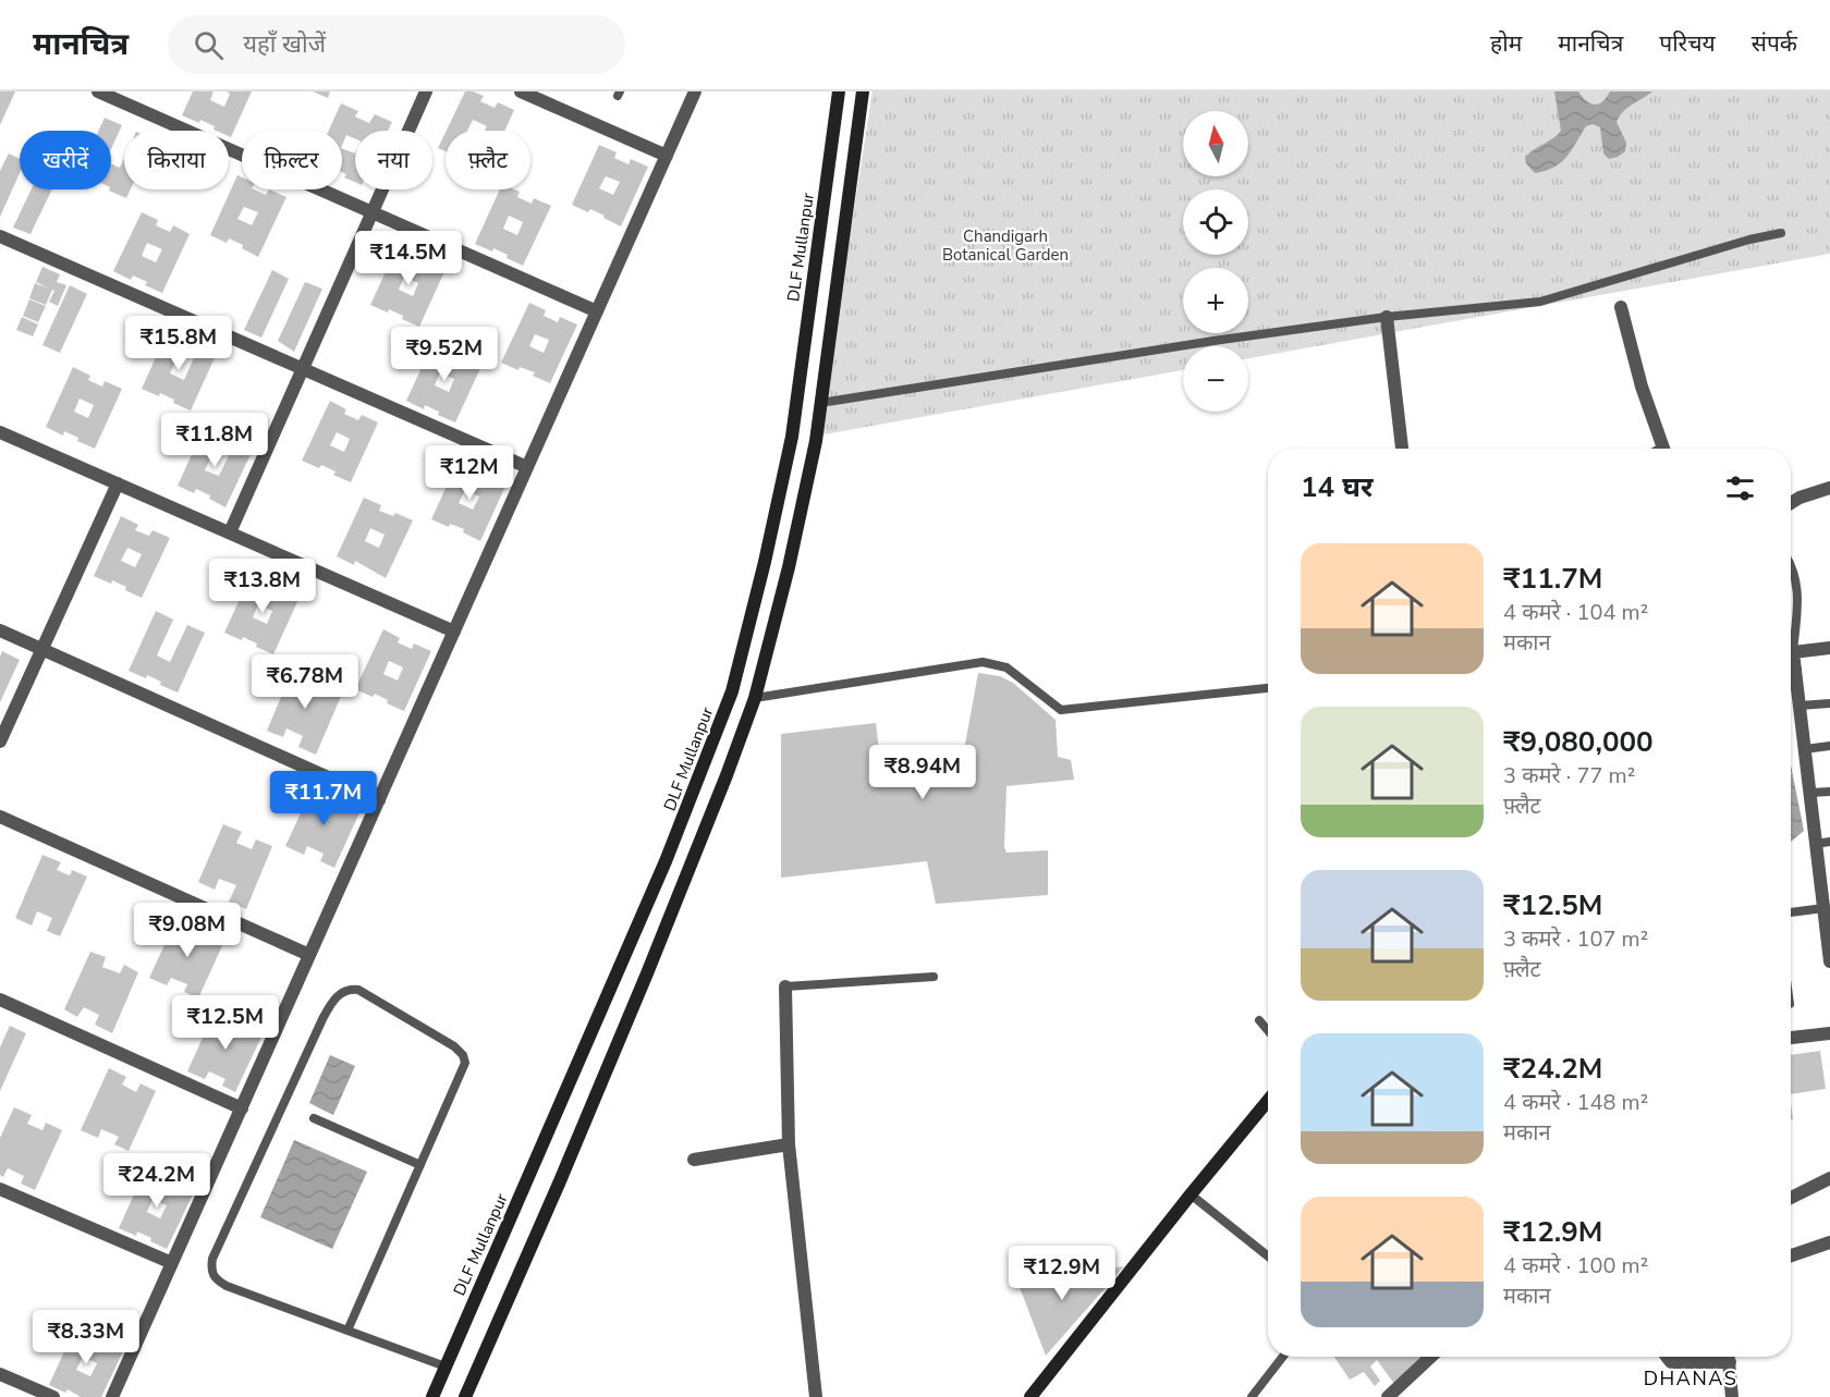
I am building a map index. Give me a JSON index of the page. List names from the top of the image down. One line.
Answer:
{"streets":{"main road":["DLF Mullanpur"]},"districts":["DHANAS"],"parks":["Chandigarh Botanical Garden"],"north":"top","page":{"header":"मानचित्र","search":"यहाँ खोजें","nav":["होम","मानचित्र","परिचय","संपर्क"],"map_buttons":["+","−"],"chip":["खरीदें","किराया","फ़िल्टर","नया","फ़्लैट"],"price":["₹14.5M","₹15.8M","₹9.52M","₹11.8M","₹12M","₹13.8M","₹6.78M","₹8.94M","₹11.7M","₹9.08M","₹12.5M","₹24.2M","₹12.9M","₹8.33M"],"heading":"14 घर","list":[{"name":"₹11.7M","note":"4 कमरे · 104 m² · मकान"},{"name":"₹9,080,000","note":"3 कमरे · 77 m² · फ़्लैट"},{"name":"₹12.5M","note":"3 कमरे · 107 m² · फ़्लैट"},{"name":"₹24.2M","note":"4 कमरे · 148 m² · मकान"},{"name":"₹12.9M","note":"4 कमरे · 100 m² · मकान"}]}}
